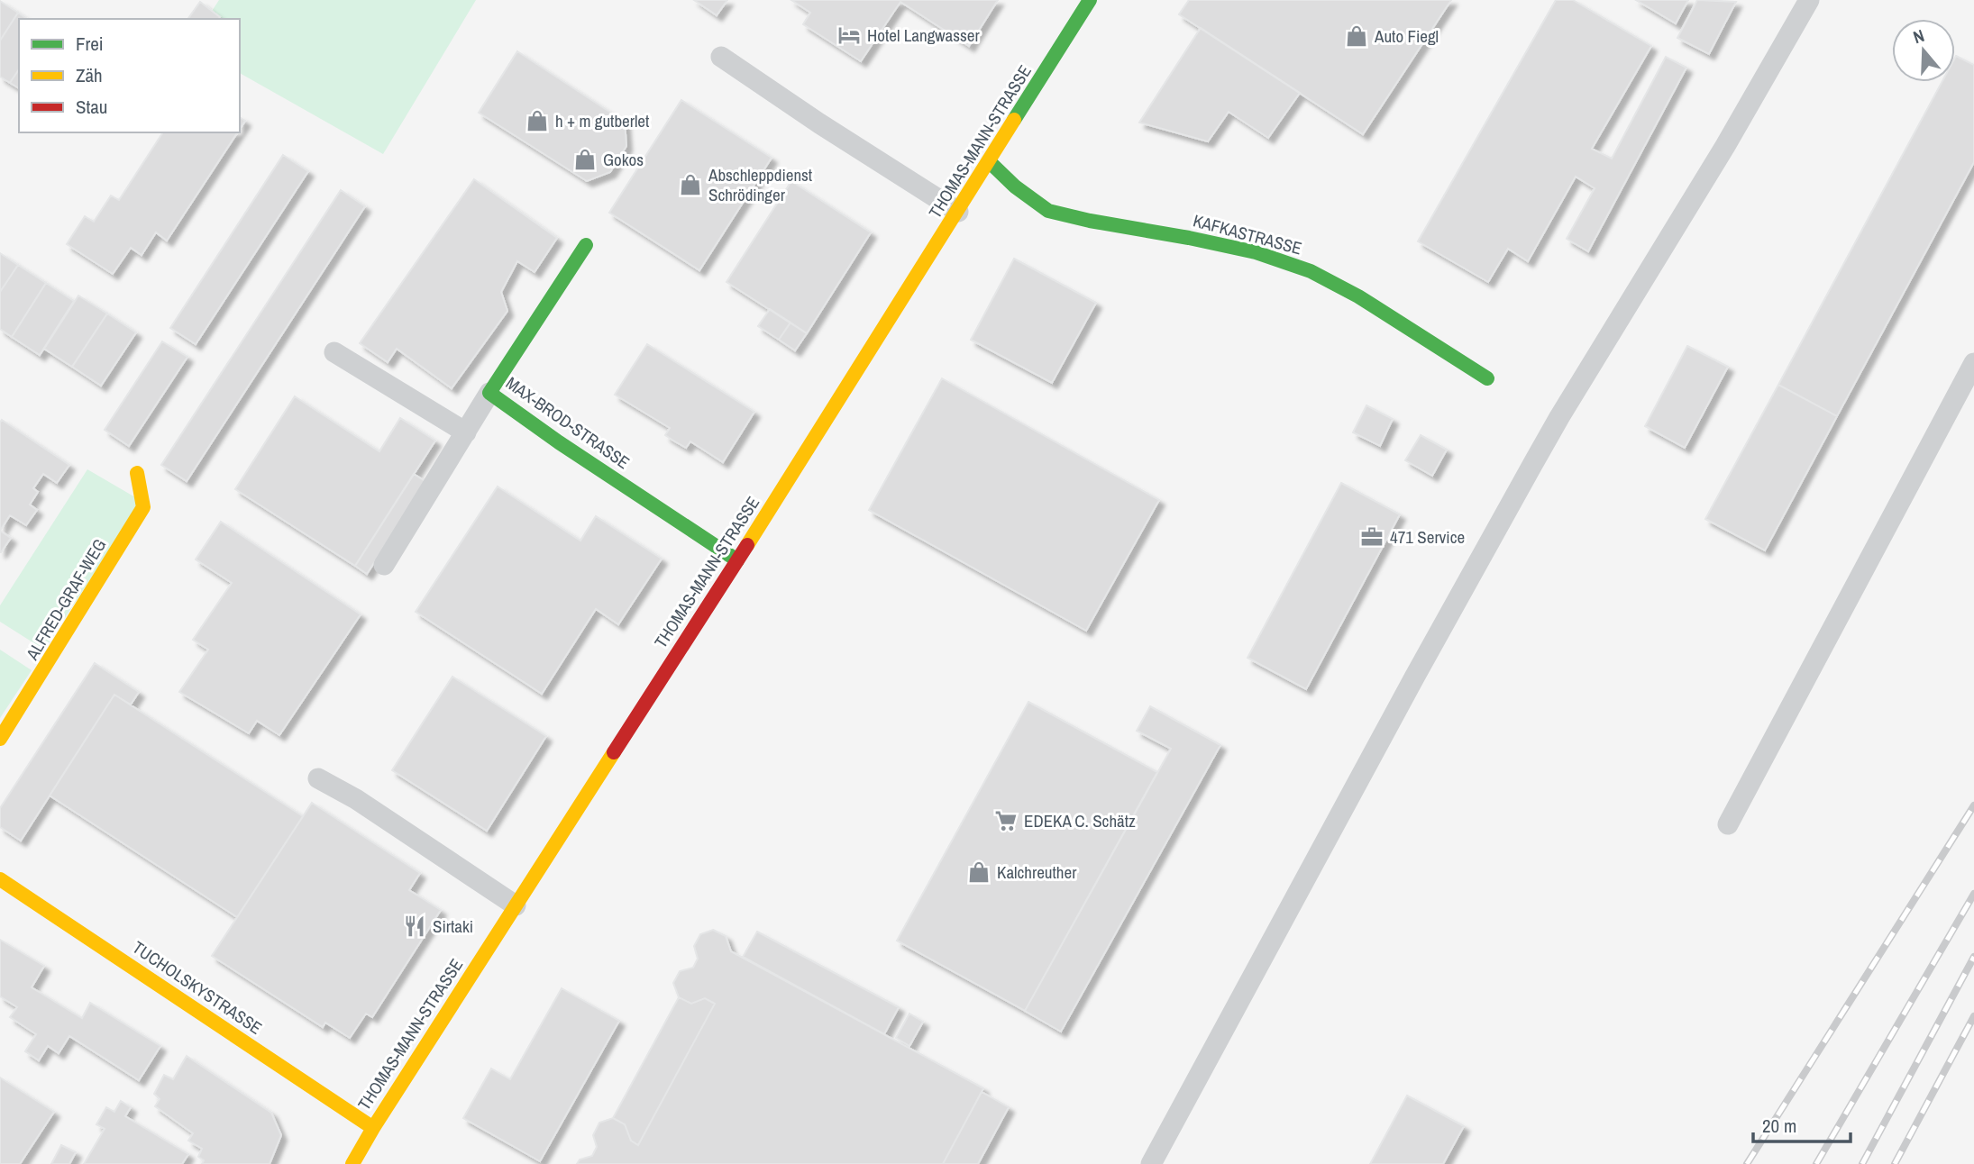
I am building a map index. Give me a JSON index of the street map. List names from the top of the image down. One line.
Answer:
{"streets":{"street":["THOMAS-MANN-STRASSE","KAFKASTRASSE","MAX-BROD-STRASSE","ALFRED-GRAF-WEG","TUCHOLSKYSTRASSE"]},"crossings":[["THOMAS-MANN-STRASSE","KAFKASTRASSE"],["THOMAS-MANN-STRASSE","MAX-BROD-STRASSE"],["THOMAS-MANN-STRASSE","TUCHOLSKYSTRASSE"]],"places":{"hotel":["Hotel Langwasser"],"shop":["Auto Fiegl","h + m gutberlet","Gokos","Abschleppdienst Schrödinger","Kalchreuther"],"office":["471 Service"],"supermarket":["EDEKA C. Schätz"],"restaurant":["Sirtaki"]},"legend":["Frei","Zäh","Stau"],"scale_bar":"20 m","north":"top"}
